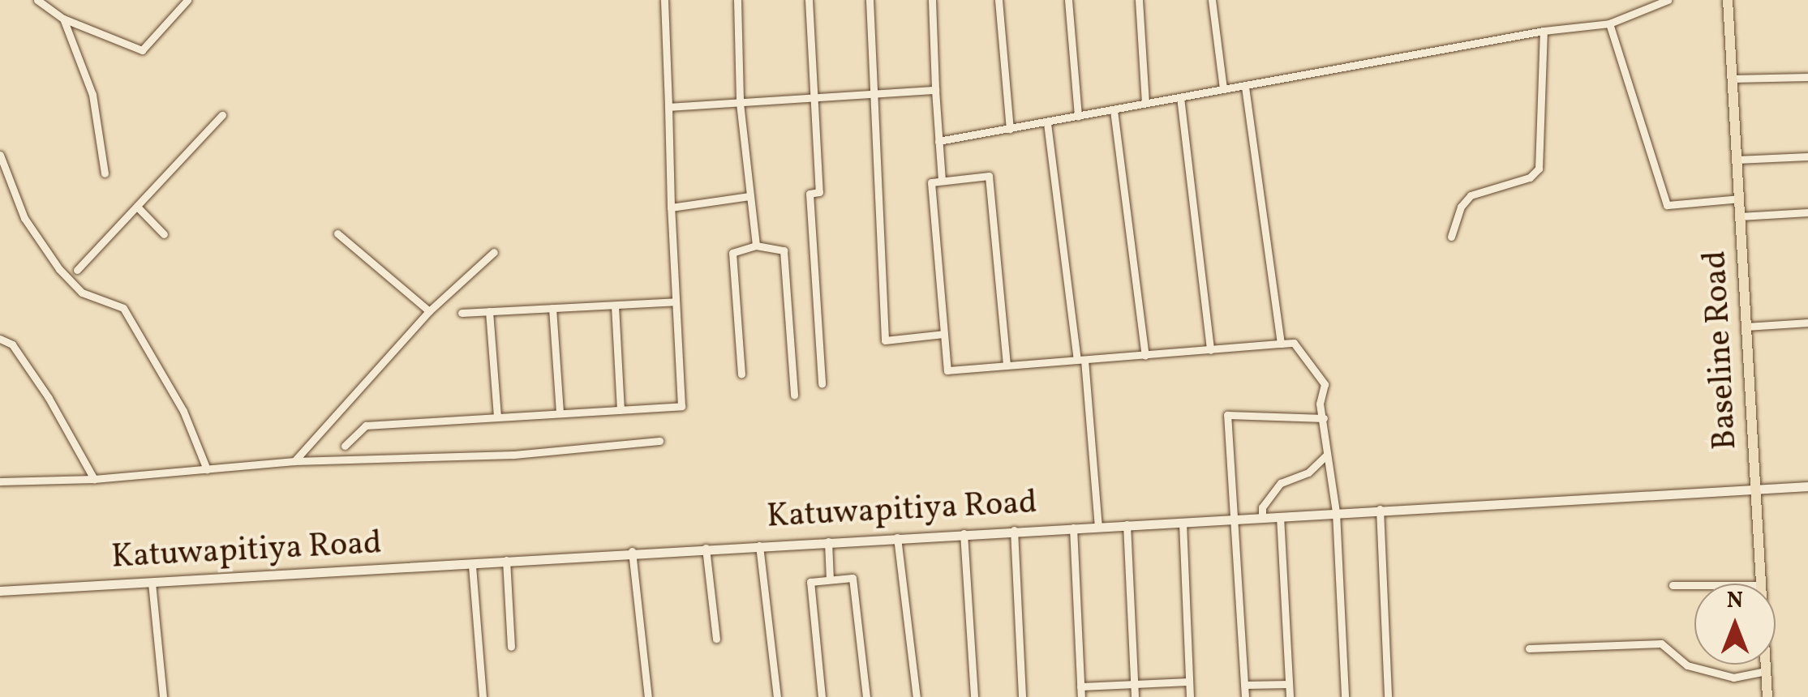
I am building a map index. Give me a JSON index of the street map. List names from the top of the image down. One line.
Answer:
{"streets":{"main road":["Baseline Road"],"street":["Katuwapitiya Road"]},"crossings":[["Baseline Road","Katuwapitiya Road"]],"north":"top"}
